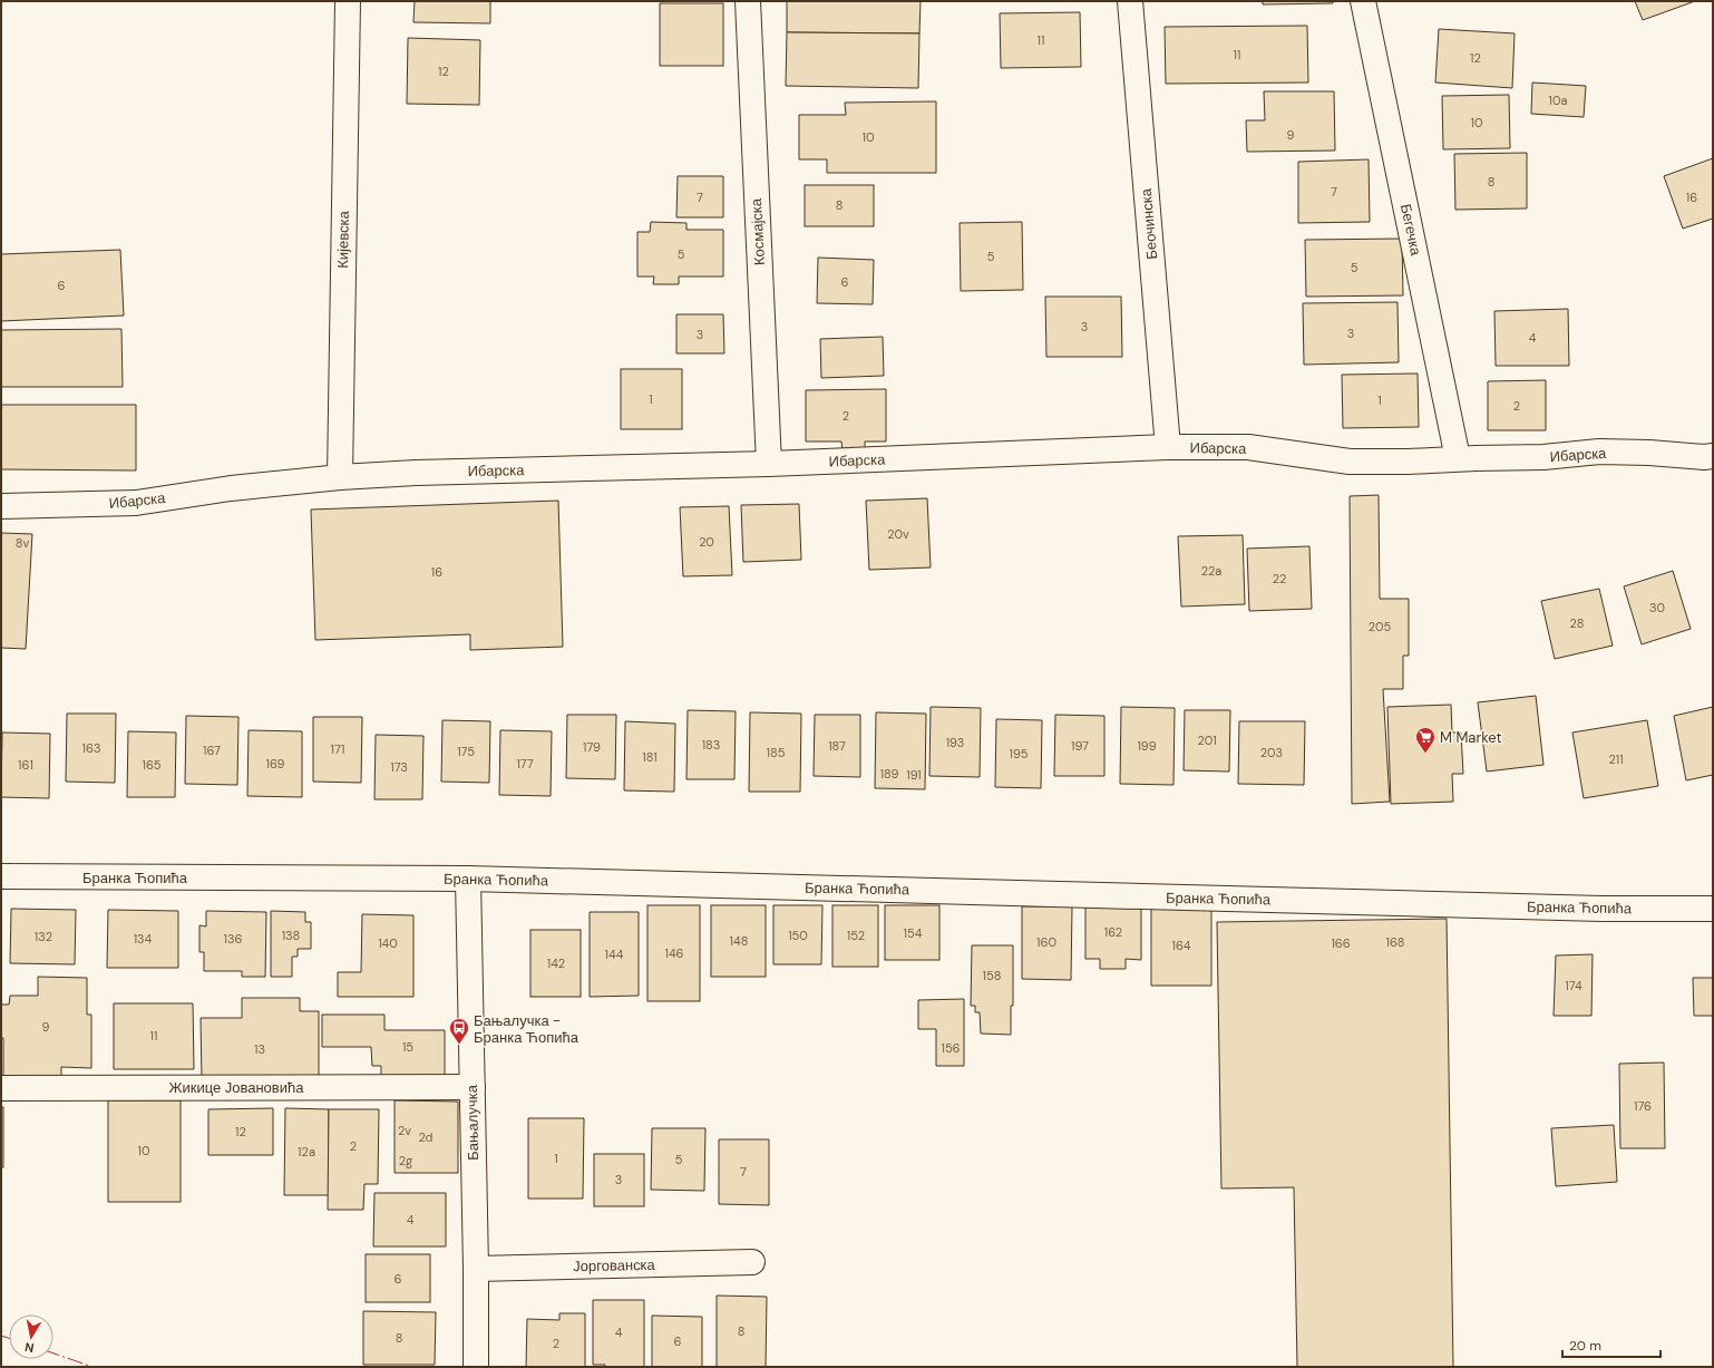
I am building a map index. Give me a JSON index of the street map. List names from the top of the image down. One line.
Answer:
{"streets":{"street":["Беочинска","Бегечка","Космајска","Кијевска","Ибарска","Бранка Ћопића","Жикице Јовановића","Бањалучка","Јоргованска"]},"crossings":[["Беочинска","Ибарска"],["Бегечка","Ибарска"],["Космајска","Ибарска"],["Кијевска","Ибарска"],["Бранка Ћопића","Бањалучка"],["Жикице Јовановића","Бањалучка"],["Бањалучка","Јоргованска"]],"places":{"supermarket":["M Market"],"bus stop":["Бањалучка - Бранка Ћопића"]},"house_numbers":["11","11","12","12","10a","10","9","10","8","7","7","16","8","5","5","5","6","6","3","3","3","4","1","1","2","2","20v","20","8v","22a","16","22","30","28","205","201","193","183","187","197","199","179","163","171","167","175","185","203","195","181","211","169","177","161","165","173","189","191","162","154","138","150","152","132","134","136","148","160","168","140","166","164","146","144","142","158","174","9","11","15","156","13","176","2v","12","2d","2","10","12a","1","5","2g","7","3","4","6","8","4","8","6","2"],"scale_bar":"20 m","north":"bottom"}
